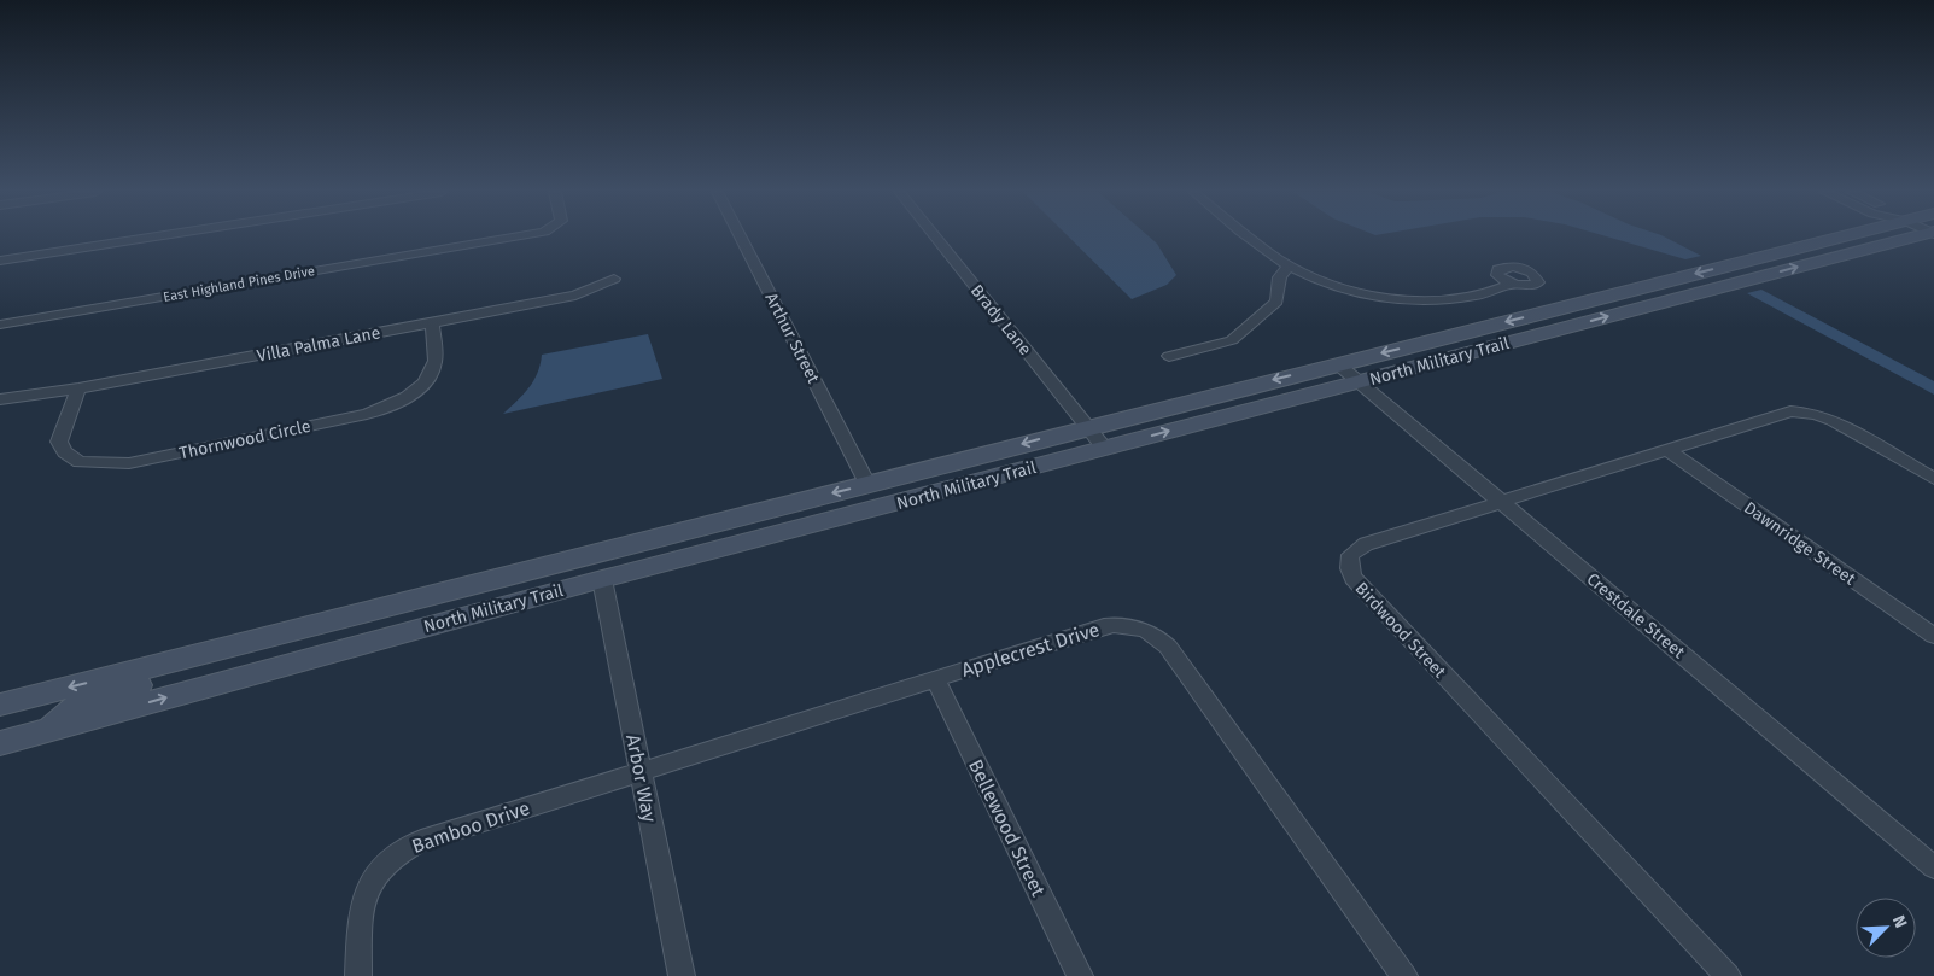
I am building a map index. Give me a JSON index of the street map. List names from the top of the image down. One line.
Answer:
{"streets":{"main road":["North Military Trail"],"street":["East Highland Pines Drive","Brady Lane","Arthur Street","Villa Palma Lane","Thornwood Circle","Dawnridge Street","Crestdale Street","Birdwood Street","Applecrest Drive","Arbor Way","Bamboo Drive","Bellewood Street"]},"crossings":[["Brady Lane","North Military Trail"],["Arthur Street","North Military Trail"],["Villa Palma Lane","Thornwood Circle"],["North Military Trail","Crestdale Street"],["North Military Trail","Arbor Way"],["Dawnridge Street","Birdwood Street"],["Crestdale Street","Birdwood Street"],["Applecrest Drive","Arbor Way"],["Applecrest Drive","Bamboo Drive"],["Applecrest Drive","Bellewood Street"],["Arbor Way","Bamboo Drive"]],"north":"top right"}
